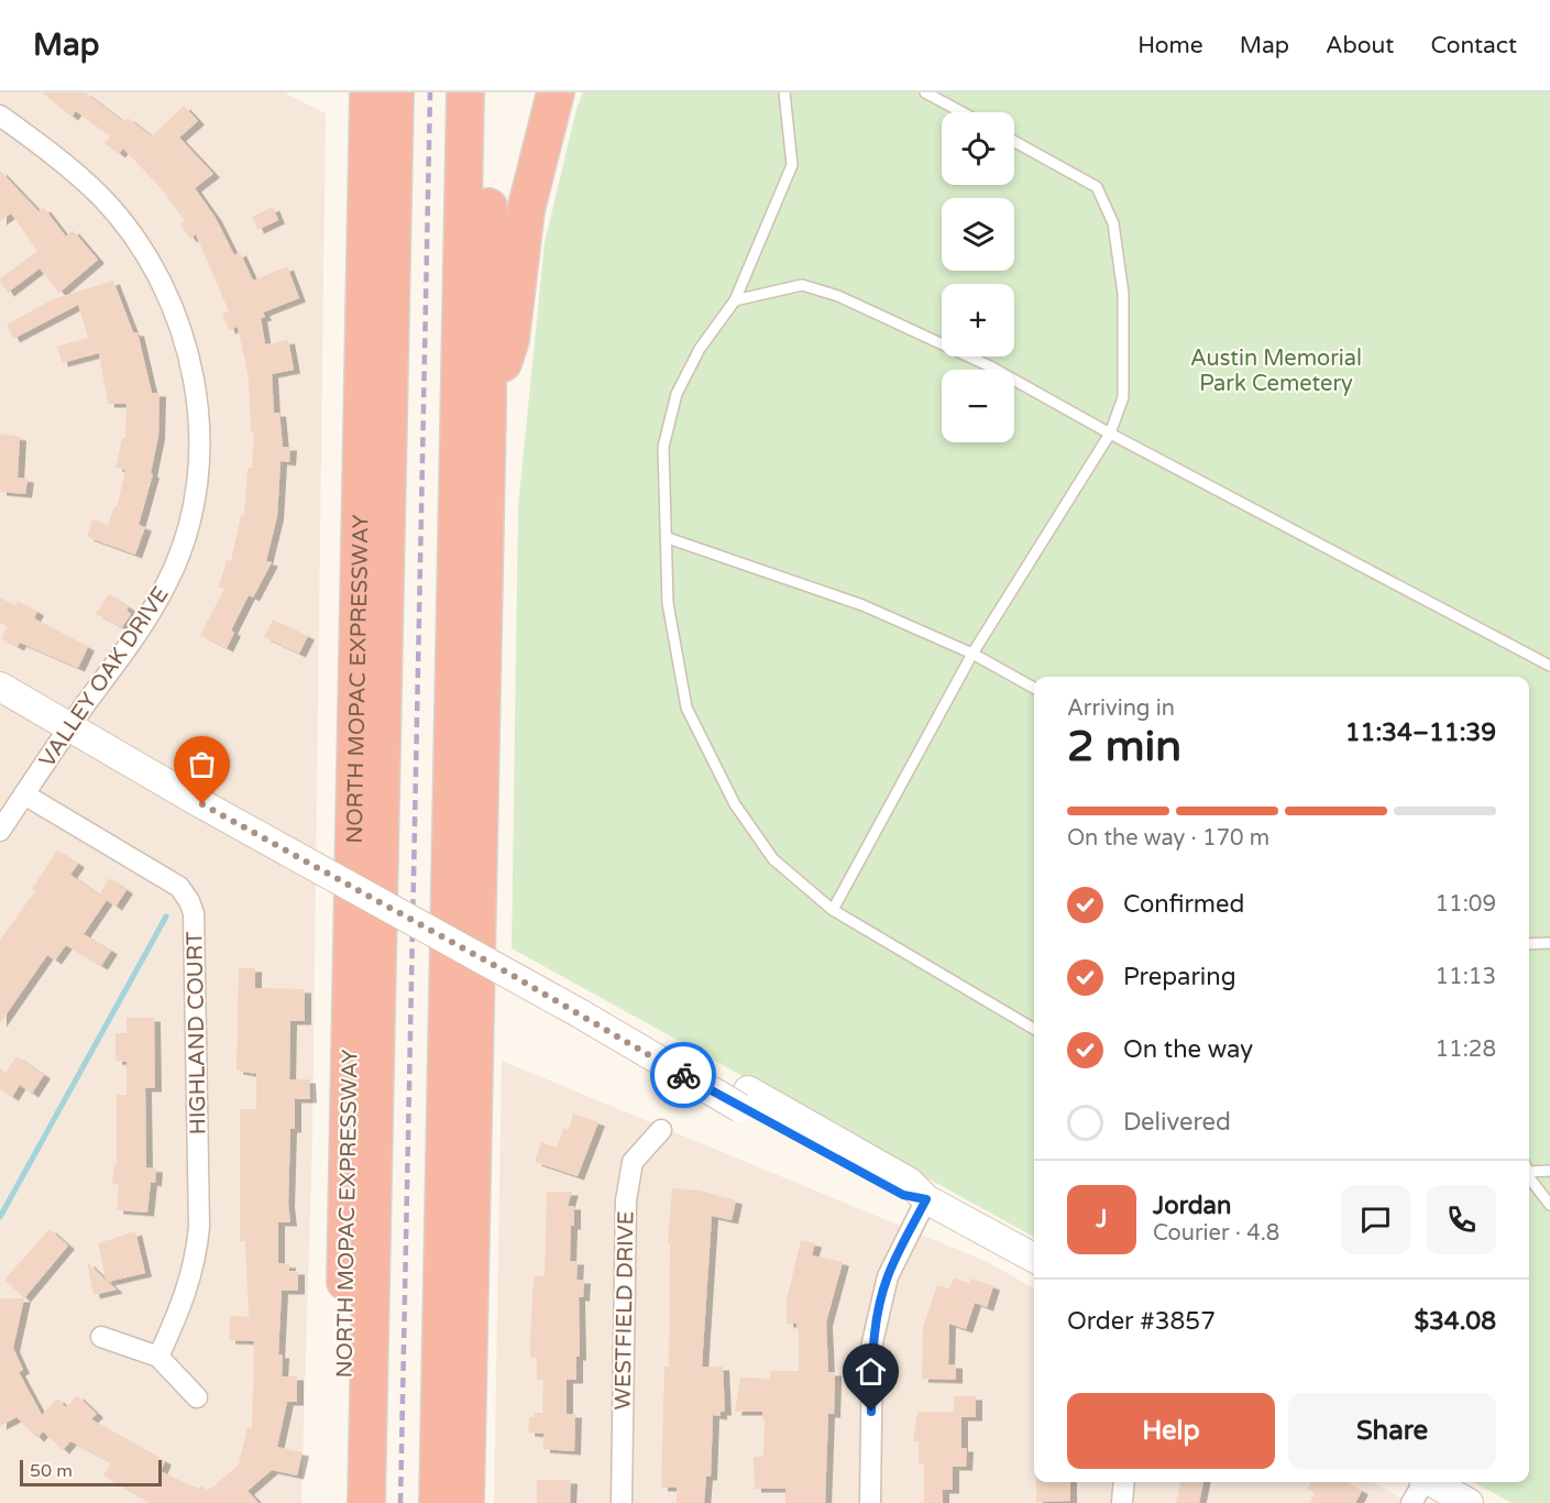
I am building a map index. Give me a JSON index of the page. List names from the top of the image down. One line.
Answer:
{"streets":{"highway":["NORTH MOPAC EXPRESSWAY"],"street":["VALLEY OAK DRIVE","HIGHLAND COURT","WESTFIELD DRIVE"]},"crossings":[["VALLEY OAK DRIVE","HIGHLAND COURT"]],"parks":["Austin Memorial Park Cemetery"],"scale_bar":"50 m","page":{"header":"Map","nav":["Home","Map","About","Contact"],"map_buttons":["+","−"],"heading":["2 min","Arriving in","11:34–11:39"],"panel":["Jordan","Courier · 4.8","Order #3857","$34.08"],"bar":"On the way · 170 m","list":[["Confirmed","11:09"],["Preparing","11:13"],["On the way","11:28"],"Delivered"],"round":"J","buttons":["Help","Share"],"scale":"50 m"}}
